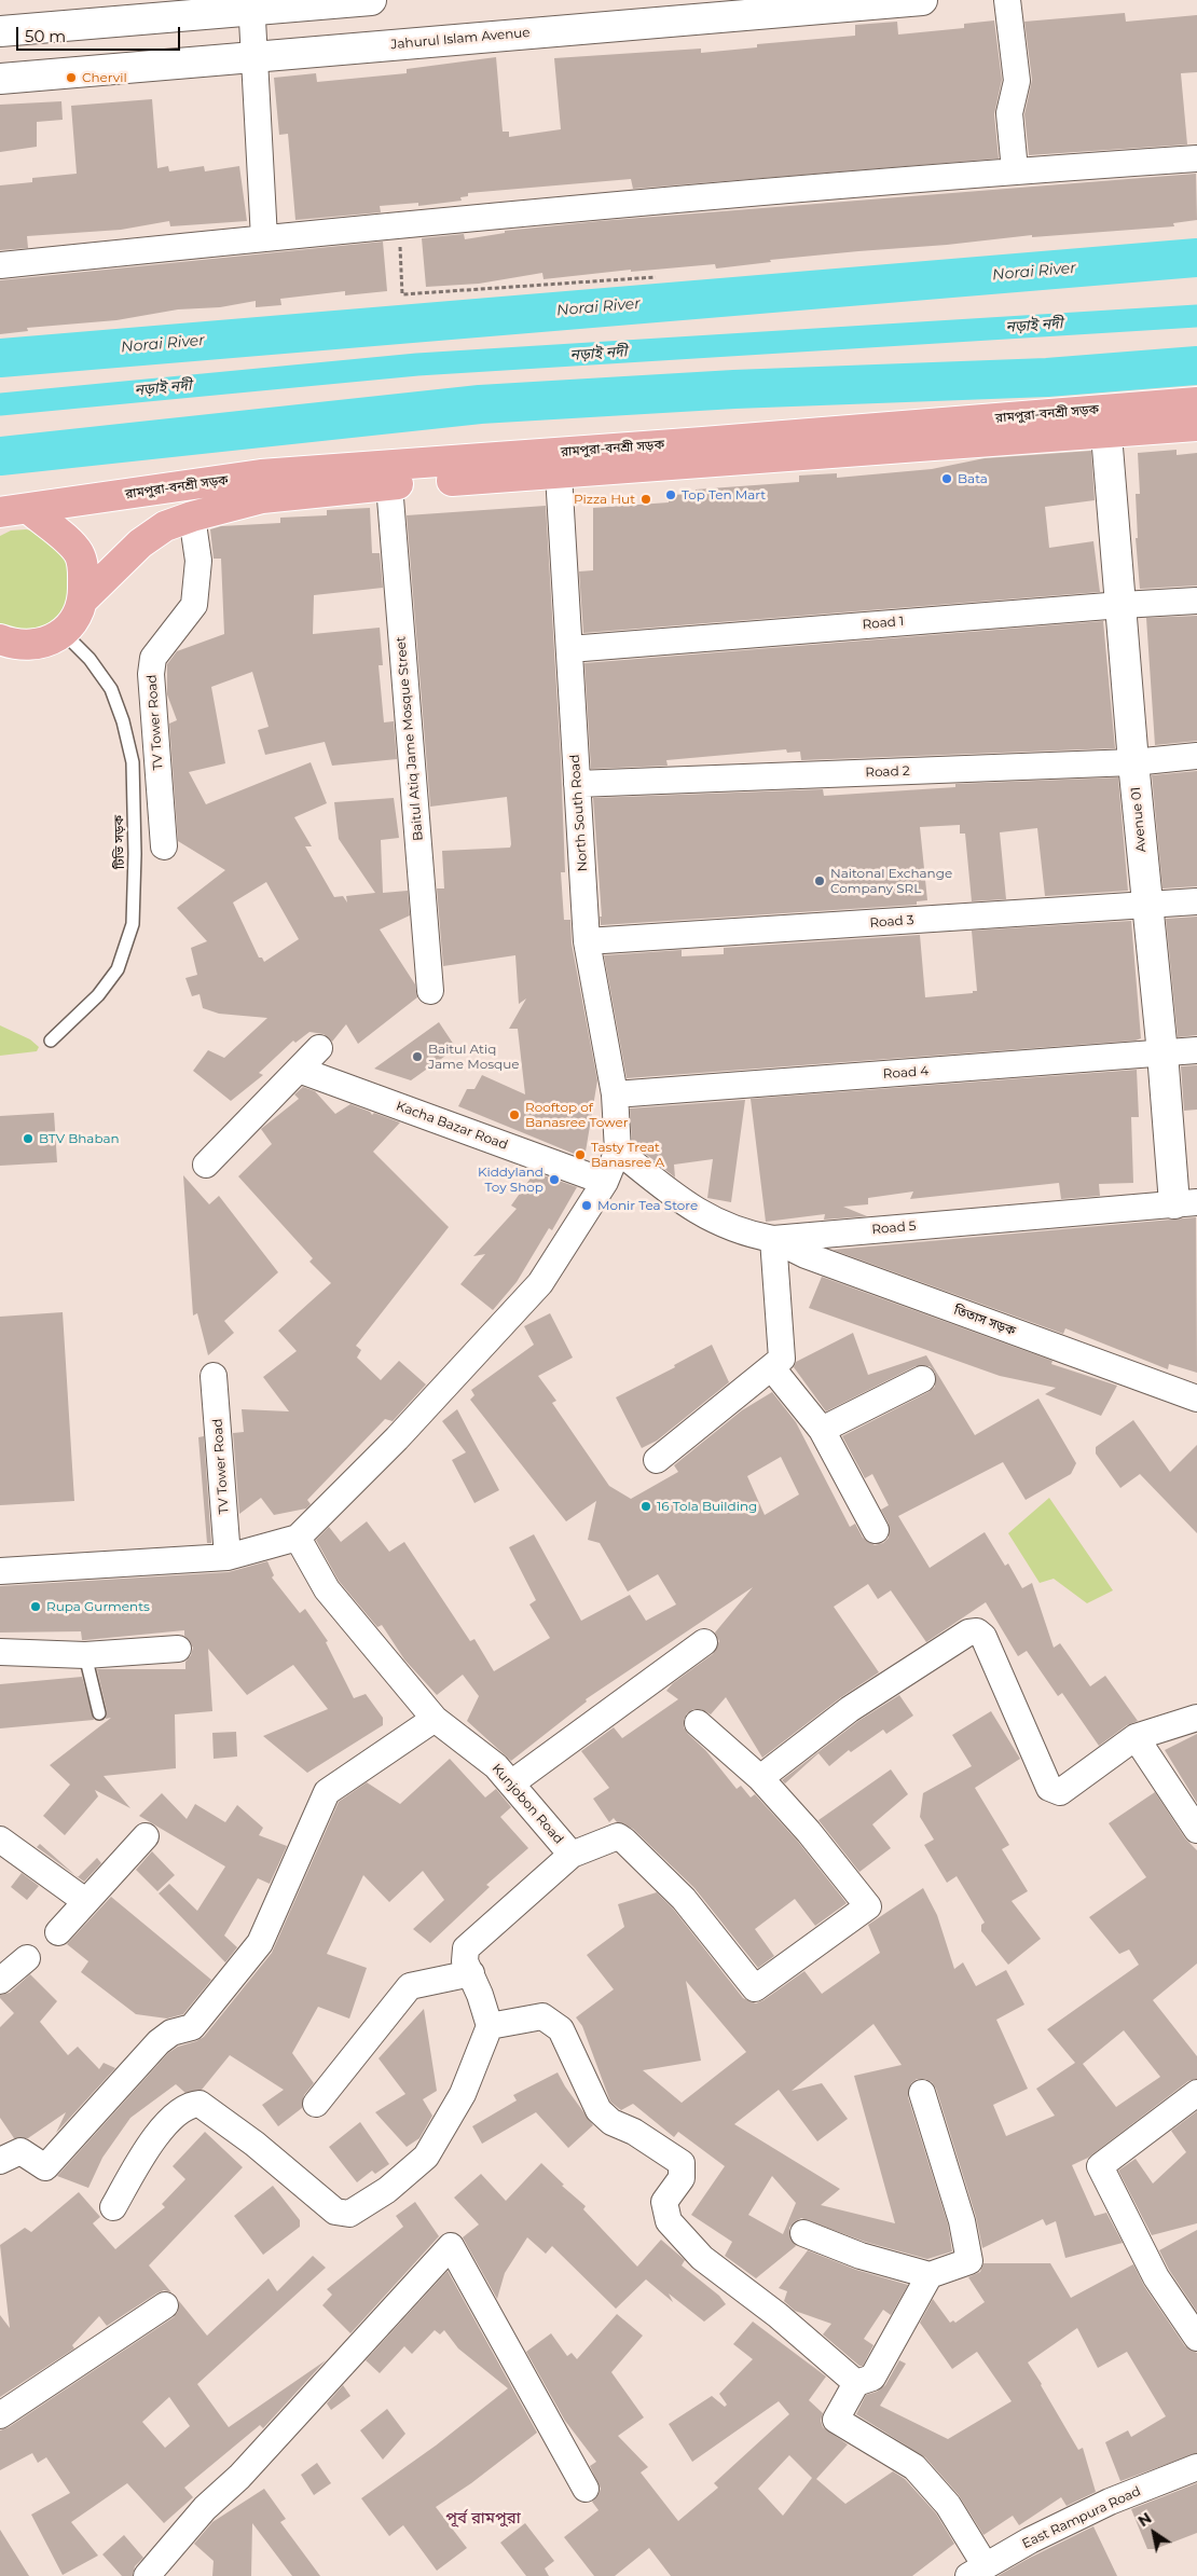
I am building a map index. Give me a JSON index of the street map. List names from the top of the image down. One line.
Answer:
{"streets":{"main road":["রামপুরা-বনশ্রী সড়ক"],"street":["Jahurul Islam Avenue","Road 1","TV Tower Road","Baitul Atiq Jame Mosque Street","Road 2","North South Road","Avenue 01","Road 3","Road 4","Kacha Bazar Road","Road 5","তিতাস সড়ক","Kunjobon Road","East Rampura Road"],"lane":["টিভি সড়ক"]},"crossings":[["রামপুরা-বনশ্রী সড়ক","TV Tower Road"],["রামপুরা-বনশ্রী সড়ক","Baitul Atiq Jame Mosque Street"],["রামপুরা-বনশ্রী সড়ক","North South Road"],["রামপুরা-বনশ্রী সড়ক","Avenue 01"],["Road 1","North South Road"],["Road 1","Avenue 01"],["Road 2","North South Road"],["Road 2","Avenue 01"],["North South Road","Road 3"],["North South Road","Road 4"],["North South Road","Road 5"],["Avenue 01","Road 3"],["Avenue 01","Road 4"],["Avenue 01","Road 5"],["Road 5","তিতাস সড়ক"]],"districts":["পূর্ব রামপুরা"],"water":["Norai River","নড়াই নদী"],"places":["Chervil","Bata","Top Ten Mart","Pizza Hut","Naitonal Exchange Company SRL","Baitul Atiq Jame Mosque","Rooftop of Banasree Tower","BTV Bhaban","Tasty Treat Banasree A","Kiddyland Toy Shop","Monir Tea Store","16 Tola Building","Rupa Gurments"],"scale_bar":"50 m","north":"top left"}
